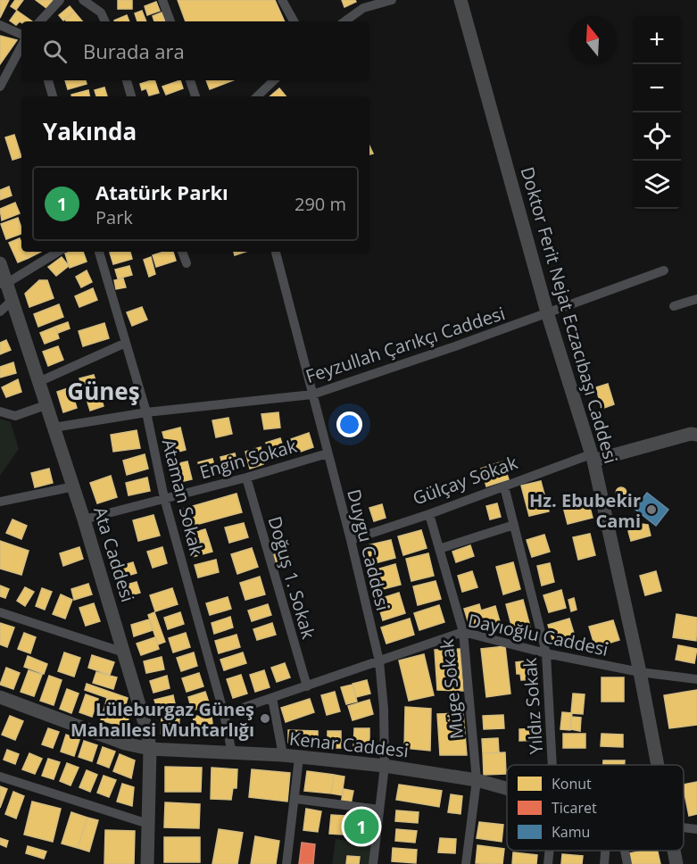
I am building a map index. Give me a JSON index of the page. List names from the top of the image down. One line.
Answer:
{"streets":{"main road":["Doktor Ferit Nejat Eczacıbaşı Caddesi","Gülçay Sokak","Ata Caddesi","Kenar Caddesi"],"street":["Feyzullah Çarıkçı Caddesi","Engin Sokak","Ataman Sokak","Duygu Caddesi","Doğuş 1. Sokak","Dayıoğlu Caddesi","Müge Sokak","Yıldız Sokak"]},"crossings":[["Doktor Ferit Nejat Eczacıbaşı Caddesi","Feyzullah Çarıkçı Caddesi"],["Doktor Ferit Nejat Eczacıbaşı Caddesi","Gülçay Sokak"],["Doktor Ferit Nejat Eczacıbaşı Caddesi","Dayıoğlu Caddesi"],["Feyzullah Çarıkçı Caddesi","Ataman Sokak"],["Feyzullah Çarıkçı Caddesi","Duygu Caddesi"],["Feyzullah Çarıkçı Caddesi","Ata Caddesi"],["Engin Sokak","Ataman Sokak"],["Engin Sokak","Duygu Caddesi"],["Engin Sokak","Ata Caddesi"],["Engin Sokak","Doğuş 1. Sokak"],["Gülçay Sokak","Duygu Caddesi"],["Gülçay Sokak","Müge Sokak"],["Gülçay Sokak","Yıldız Sokak"],["Ataman Sokak","Dayıoğlu Caddesi"],["Ataman Sokak","Kenar Caddesi"],["Duygu Caddesi","Dayıoğlu Caddesi"],["Duygu Caddesi","Kenar Caddesi"],["Ata Caddesi","Kenar Caddesi"],["Doğuş 1. Sokak","Dayıoğlu Caddesi"],["Dayıoğlu Caddesi","Müge Sokak"],["Dayıoğlu Caddesi","Yıldız Sokak"],["Müge Sokak","Kenar Caddesi"]],"districts":["Güneş"],"places":["Hz. Ebubekir Cami","Lüleburgaz Güneş Mahallesi Muhtarlığı"],"legend":["Konut","Ticaret","Kamu"],"north":"top","page":{"map_buttons":["+","−"],"search":"Burada ara","heading":"Yakında","list":[{"mark":"1","name":"Atatürk Parkı","note":"Park","value":"290 m"}],"pins":"1"}}
